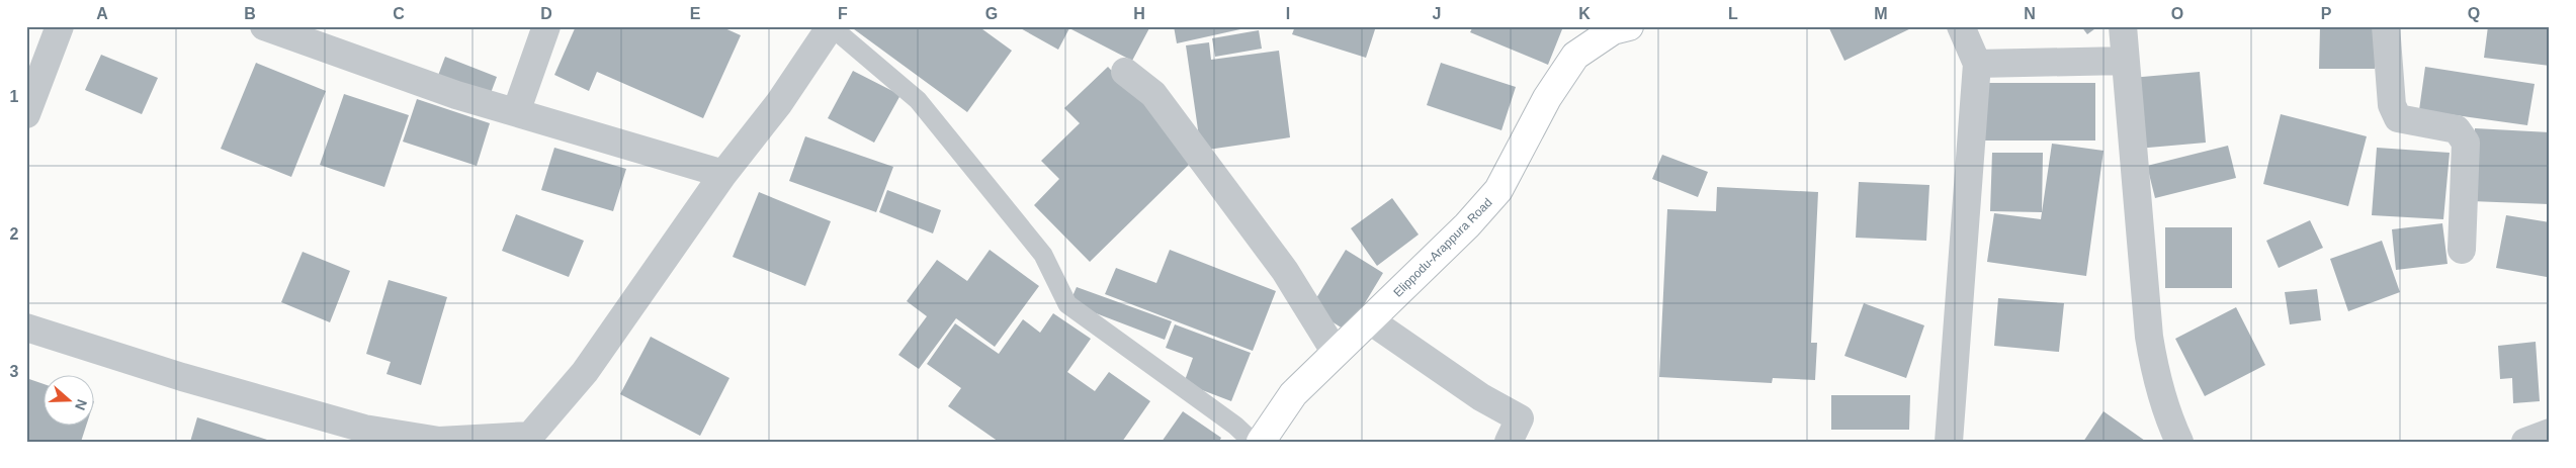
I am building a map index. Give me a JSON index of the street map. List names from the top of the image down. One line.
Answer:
{"streets":{"street":["Elippodu-Arappura Road"]},"north":"right","grid":{"columns":["A","B","C","D","E","F","G","H","I","J","K","L","M","N","O","P","Q"],"rows":["1","2","3"]}}
